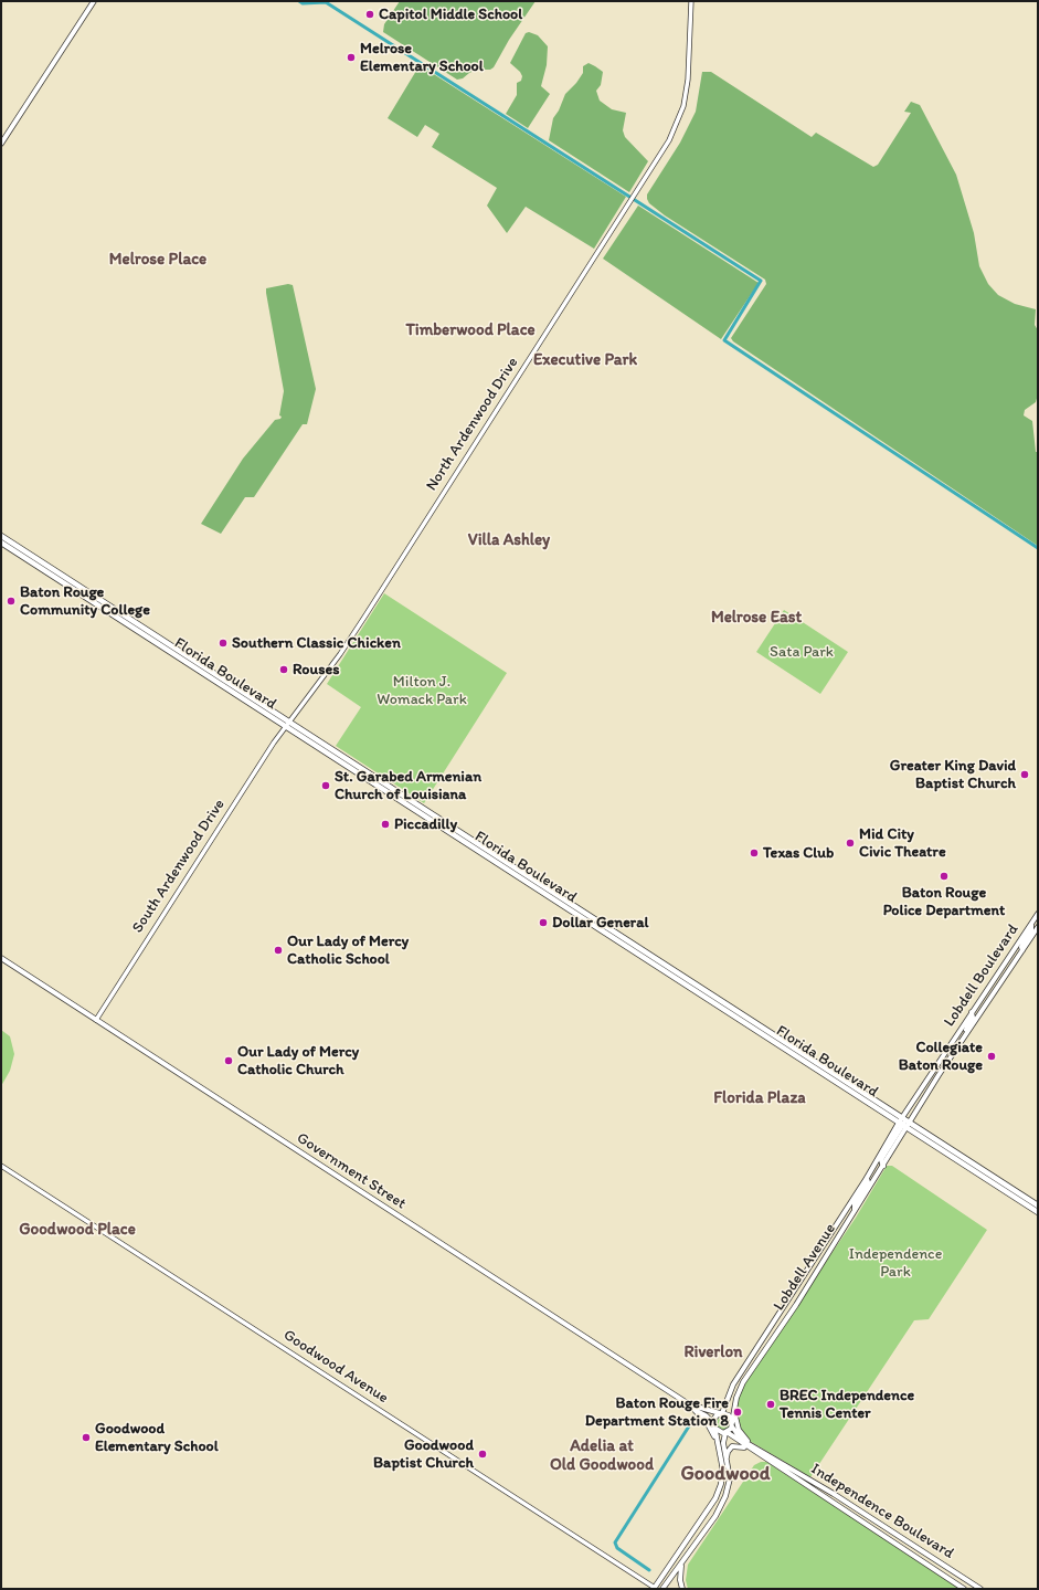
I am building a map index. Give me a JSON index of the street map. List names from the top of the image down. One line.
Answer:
{"streets":{"main road":["Florida Boulevard","Lobdell Boulevard","Government Street","Lobdell Avenue","Independence Boulevard"],"street":["North Ardenwood Drive","South Ardenwood Drive","Goodwood Avenue"]},"crossings":[["North Ardenwood Drive","Florida Boulevard"],["North Ardenwood Drive","South Ardenwood Drive"],["Florida Boulevard","South Ardenwood Drive"],["Florida Boulevard","Lobdell Boulevard"],["Florida Boulevard","Lobdell Avenue"],["South Ardenwood Drive","Government Street"],["Lobdell Boulevard","Lobdell Avenue"],["Government Street","Lobdell Avenue"]],"districts":["Melrose Place","Timberwood Place","Executive Park","Villa Ashley","Melrose East","Florida Plaza","Goodwood Place","Riverlon","Adelia at Old Goodwood","Goodwood"],"parks":["Sata Park","Milton J. Womack Park","Independence Park"],"places":["Capitol Middle School","Melrose Elementary School","Baton Rouge Community College","Southern Classic Chicken","Rouses","Greater King David Baptist Church","St. Garabed Armenian Church of Louisiana","Piccadilly","Mid City Civic Theatre","Texas Club","Baton Rouge Police Department","Dollar General","Our Lady of Mercy Catholic School","Collegiate Baton Rouge","Our Lady of Mercy Catholic Church","BREC Independence Tennis Center","Baton Rouge Fire Department Station 8","Goodwood Elementary School","Goodwood Baptist Church"]}
